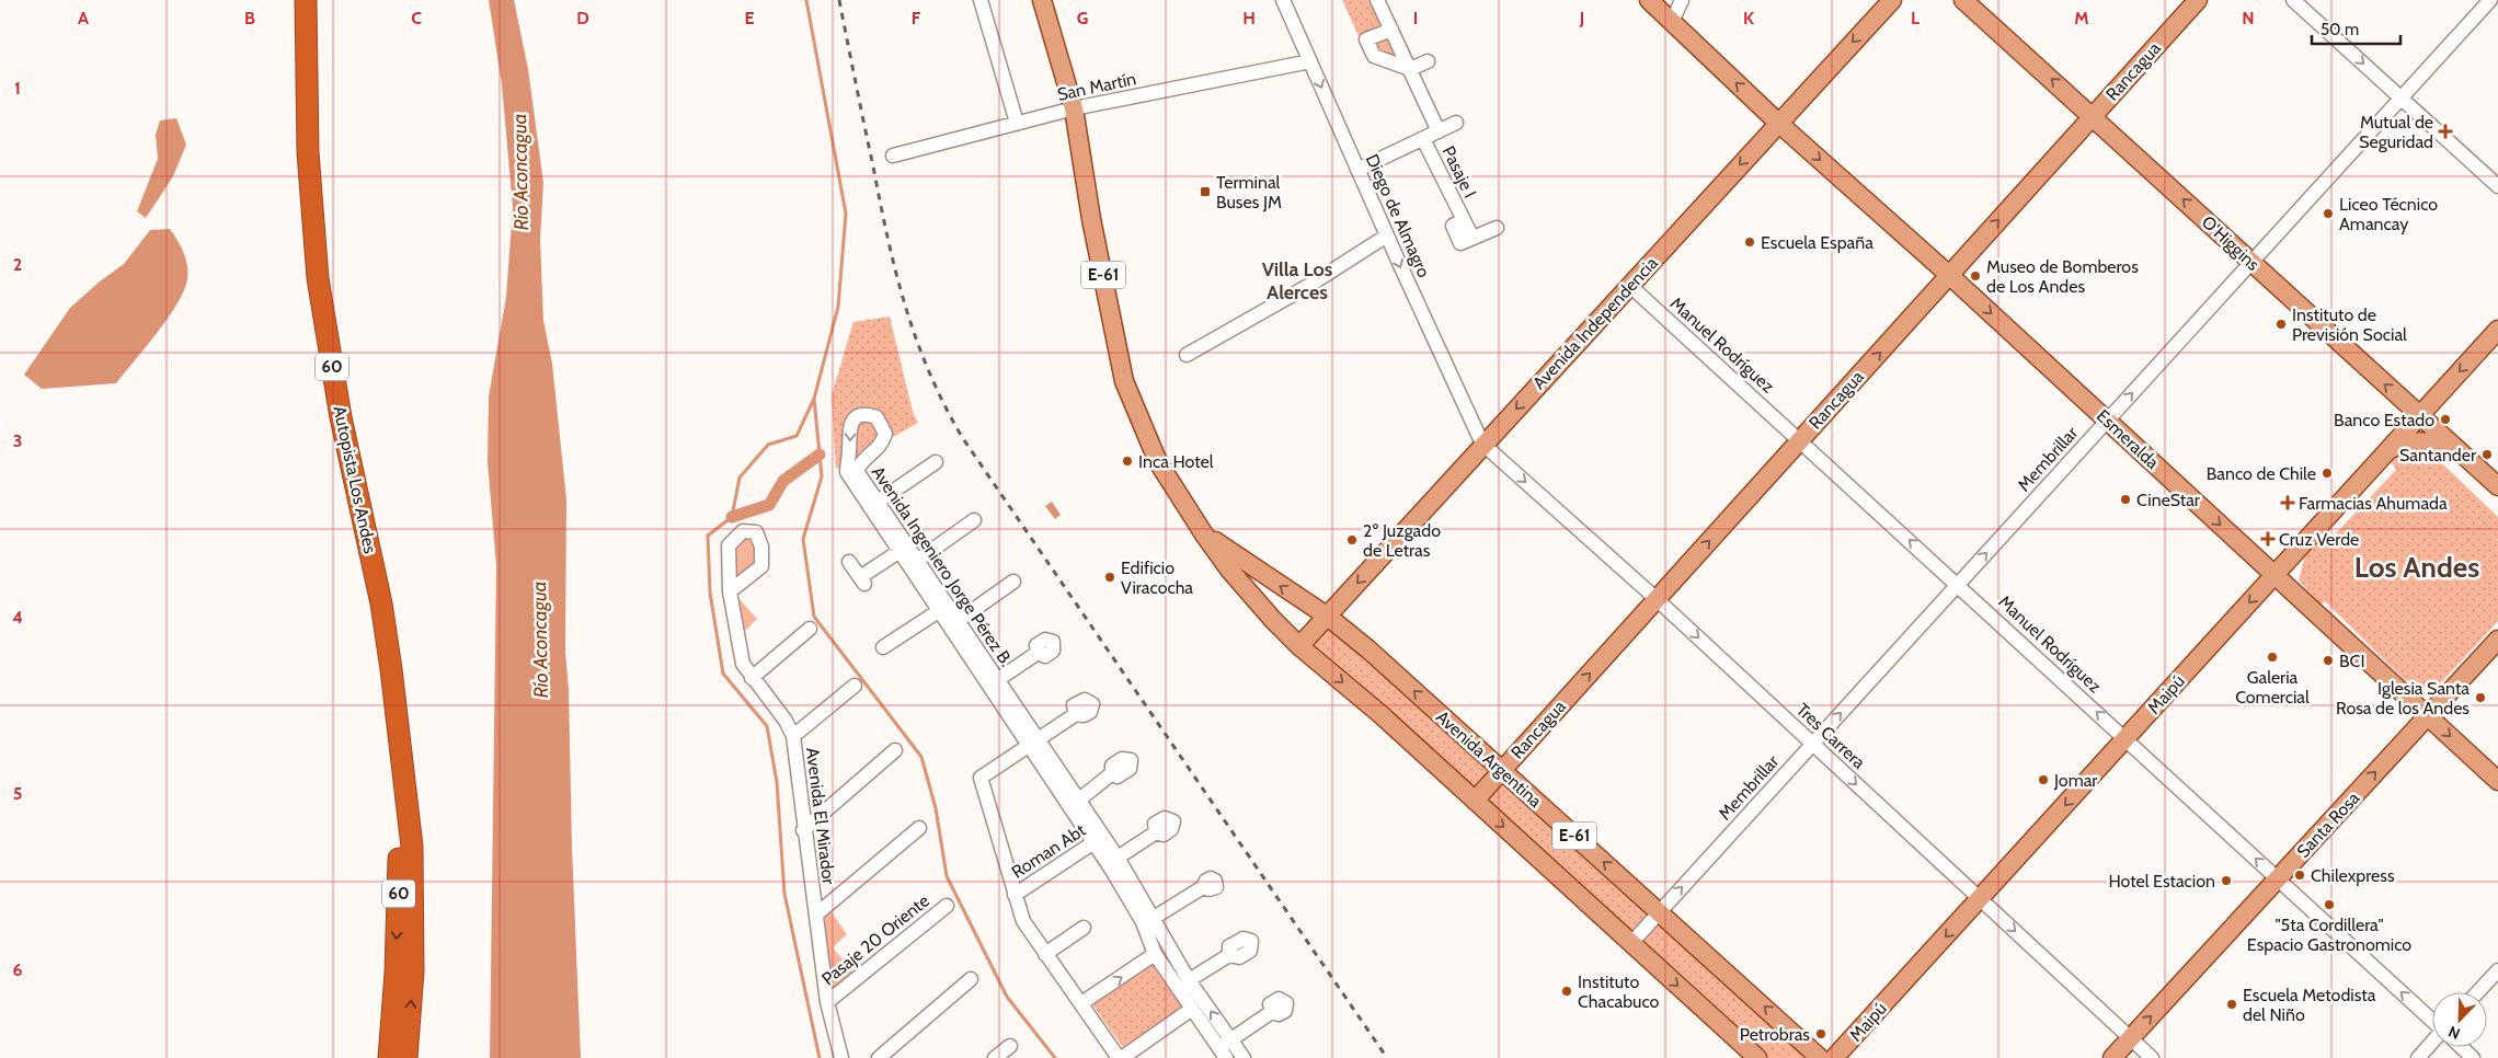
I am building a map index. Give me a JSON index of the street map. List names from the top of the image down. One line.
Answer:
{"streets":{"highway":["60","Autopista Los Andes"],"main road":["Rancagua","O'Higgins","E-61","Avenida Independencia","Esmeralda","Maipú","Avenida Argentina","Santa Rosa"],"street":["San Martín","Pasaje I","Diego de Almagro","Manuel Rodríguez","Membrillar","Avenida Ingeniero Jorge Pérez B.","Tres Carrera","Avenida El Mirador","Roman Abt","Pasaje 20 Oriente"]},"crossings":[["Rancagua","O'Higgins"],["Rancagua","E-61"],["Rancagua","Manuel Rodríguez"],["Rancagua","Esmeralda"],["Rancagua","Tres Carrera"],["Rancagua","Avenida Argentina"],["San Martín","Diego de Almagro"],["San Martín","E-61"],["Diego de Almagro","Avenida Independencia"],["Diego de Almagro","Tres Carrera"],["O'Higgins","Membrillar"],["O'Higgins","Maipú"],["E-61","Avenida Independencia"],["E-61","Membrillar"],["E-61","Avenida Argentina"],["Avenida Independencia","Manuel Rodríguez"],["Avenida Independencia","Esmeralda"],["Avenida Independencia","Tres Carrera"],["Avenida Independencia","Avenida Argentina"],["Manuel Rodríguez","Membrillar"],["Manuel Rodríguez","Maipú"],["Manuel Rodríguez","Santa Rosa"],["Esmeralda","Membrillar"],["Esmeralda","Maipú"],["Esmeralda","Santa Rosa"],["Membrillar","Tres Carrera"],["Membrillar","Avenida Argentina"],["Avenida Ingeniero Jorge Pérez B.","Roman Abt"],["Maipú","Tres Carrera"],["Tres Carrera","Santa Rosa"],["Avenida El Mirador","Pasaje 20 Oriente"]],"one_way":["Rancagua","Diego de Almagro","O'Higgins","Avenida Independencia","Manuel Rodríguez","Membrillar","Maipú","Tres Carrera","Santa Rosa"],"districts":["Villa Los Alerces","Los Andes"],"water":["Río Aconcagua"],"places":{"health":["Mutual de Seguridad","Farmacias Ahumada","Cruz Verde"],"transit":["Terminal Buses JM"],"other":["Liceo Técnico Amancay","Escuela España","Museo de Bomberos de Los Andes","Instituto de Previsión Social","Banco Estado","Santander","Inca Hotel","Banco de Chile","CineStar","2º Juzgado de Letras","Edificio Viracocha","Galeria Comercial","BCI","Iglesia Santa Rosa de los Andes","Jomar","Chilexpress","Hotel Estacion","\"5ta Cordillera\" Espacio Gastronomico","Instituto Chacabuco","Escuela Metodista del Niño","Petrobras"]},"scale_bar":"50 m","north":"bottom left","grid":{"columns":["A","B","C","D","E","F","G","H","I","J","K","L","M","N"],"rows":["1","2","3","4","5","6"]}}
